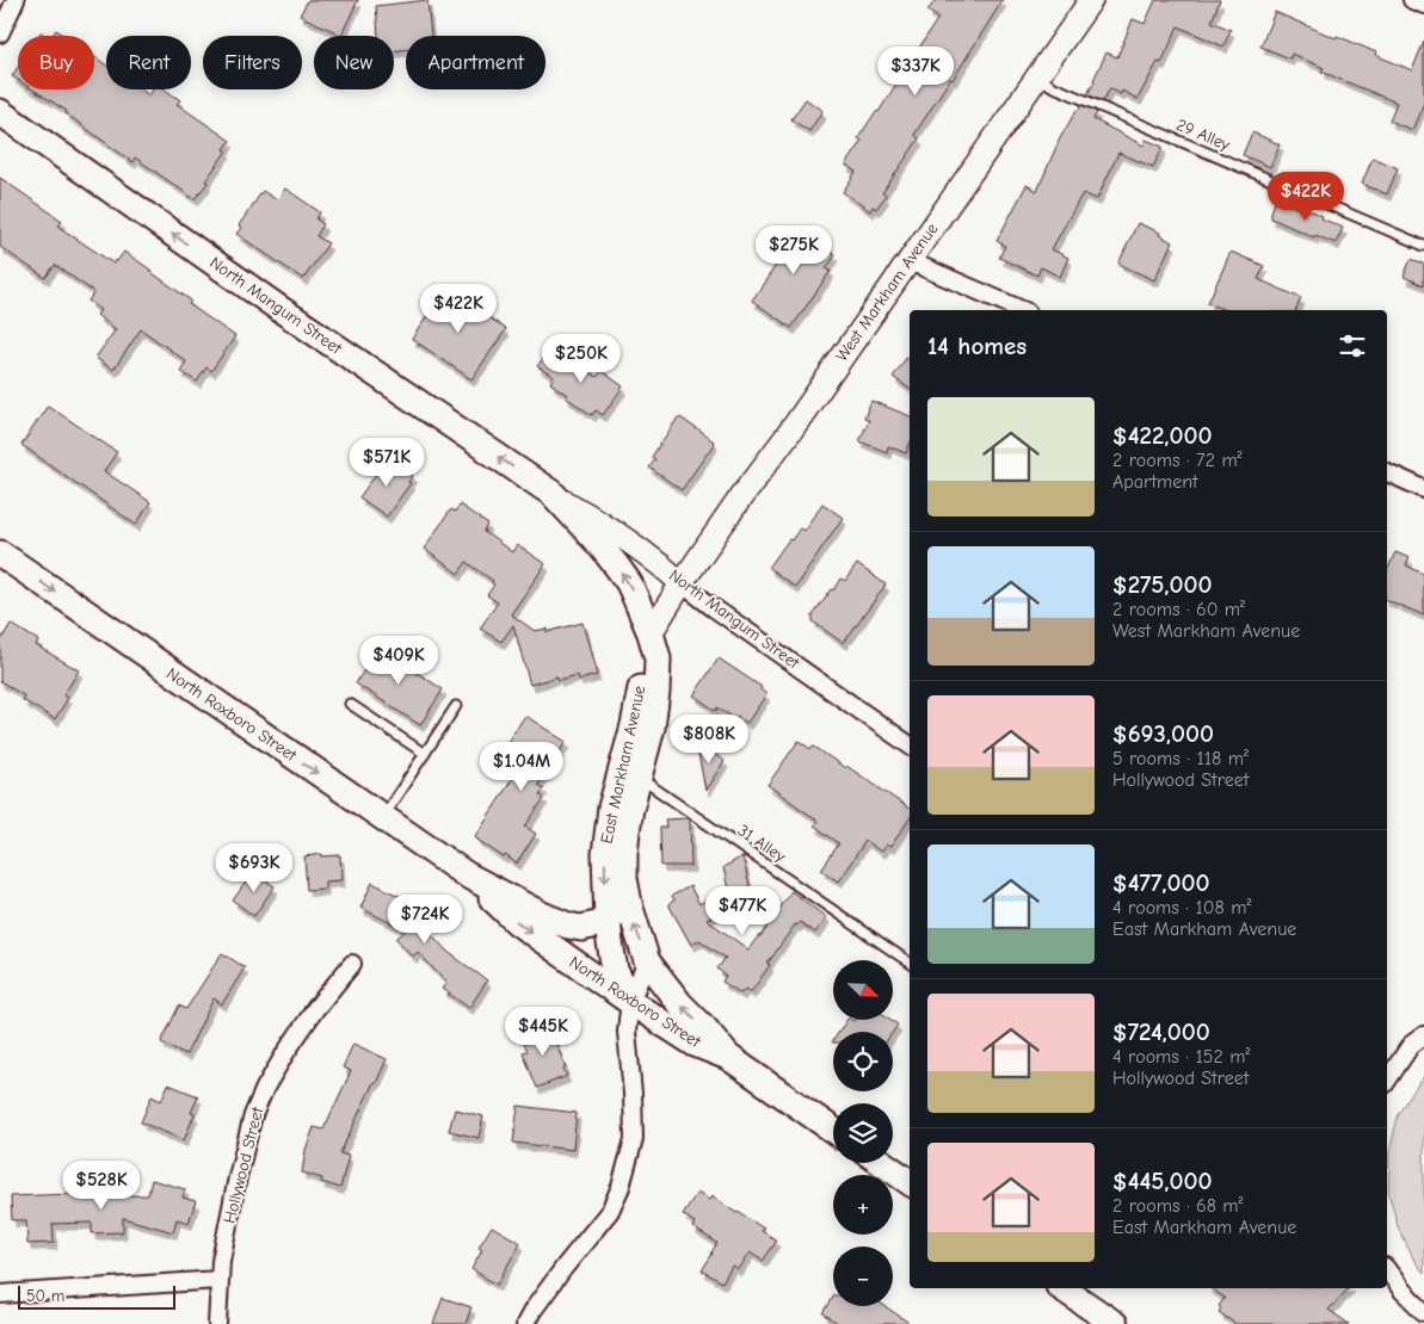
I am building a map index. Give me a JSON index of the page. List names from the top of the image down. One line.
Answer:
{"streets":{"main road":["North Mangum Street","North Roxboro Street","East Markham Avenue"],"street":["West Markham Avenue","Hollywood Street"],"lane":["29 Alley","31 Alley"]},"crossings":[["29 Alley","West Markham Avenue"],["West Markham Avenue","North Mangum Street"],["West Markham Avenue","East Markham Avenue"],["North Mangum Street","East Markham Avenue"],["North Roxboro Street","East Markham Avenue"],["East Markham Avenue","31 Alley"]],"one_way":["North Mangum Street","North Roxboro Street"],"scale_bar":"50 m","north":"bottom right","page":{"chip":["Buy","Rent","Filters","New","Apartment"],"price":["$337K","$422K","$275K","$422K","$250K","$571K","$409K","$808K","$1.04M","$693K","$477K","$724K","$445K","$528K"],"heading":"14 homes","list":[{"name":"$422,000","note":"2 rooms · 72 m² · Apartment"},{"name":"$275,000","note":"2 rooms · 60 m² · West Markham Avenue"},{"name":"$693,000","note":"5 rooms · 118 m² · Hollywood Street"},{"name":"$477,000","note":"4 rooms · 108 m² · East Markham Avenue"},{"name":"$724,000","note":"4 rooms · 152 m² · Hollywood Street"},{"name":"$445,000","note":"2 rooms · 68 m² · East Markham Avenue"}],"map_buttons":["+","−"],"scale":"50 m"}}
